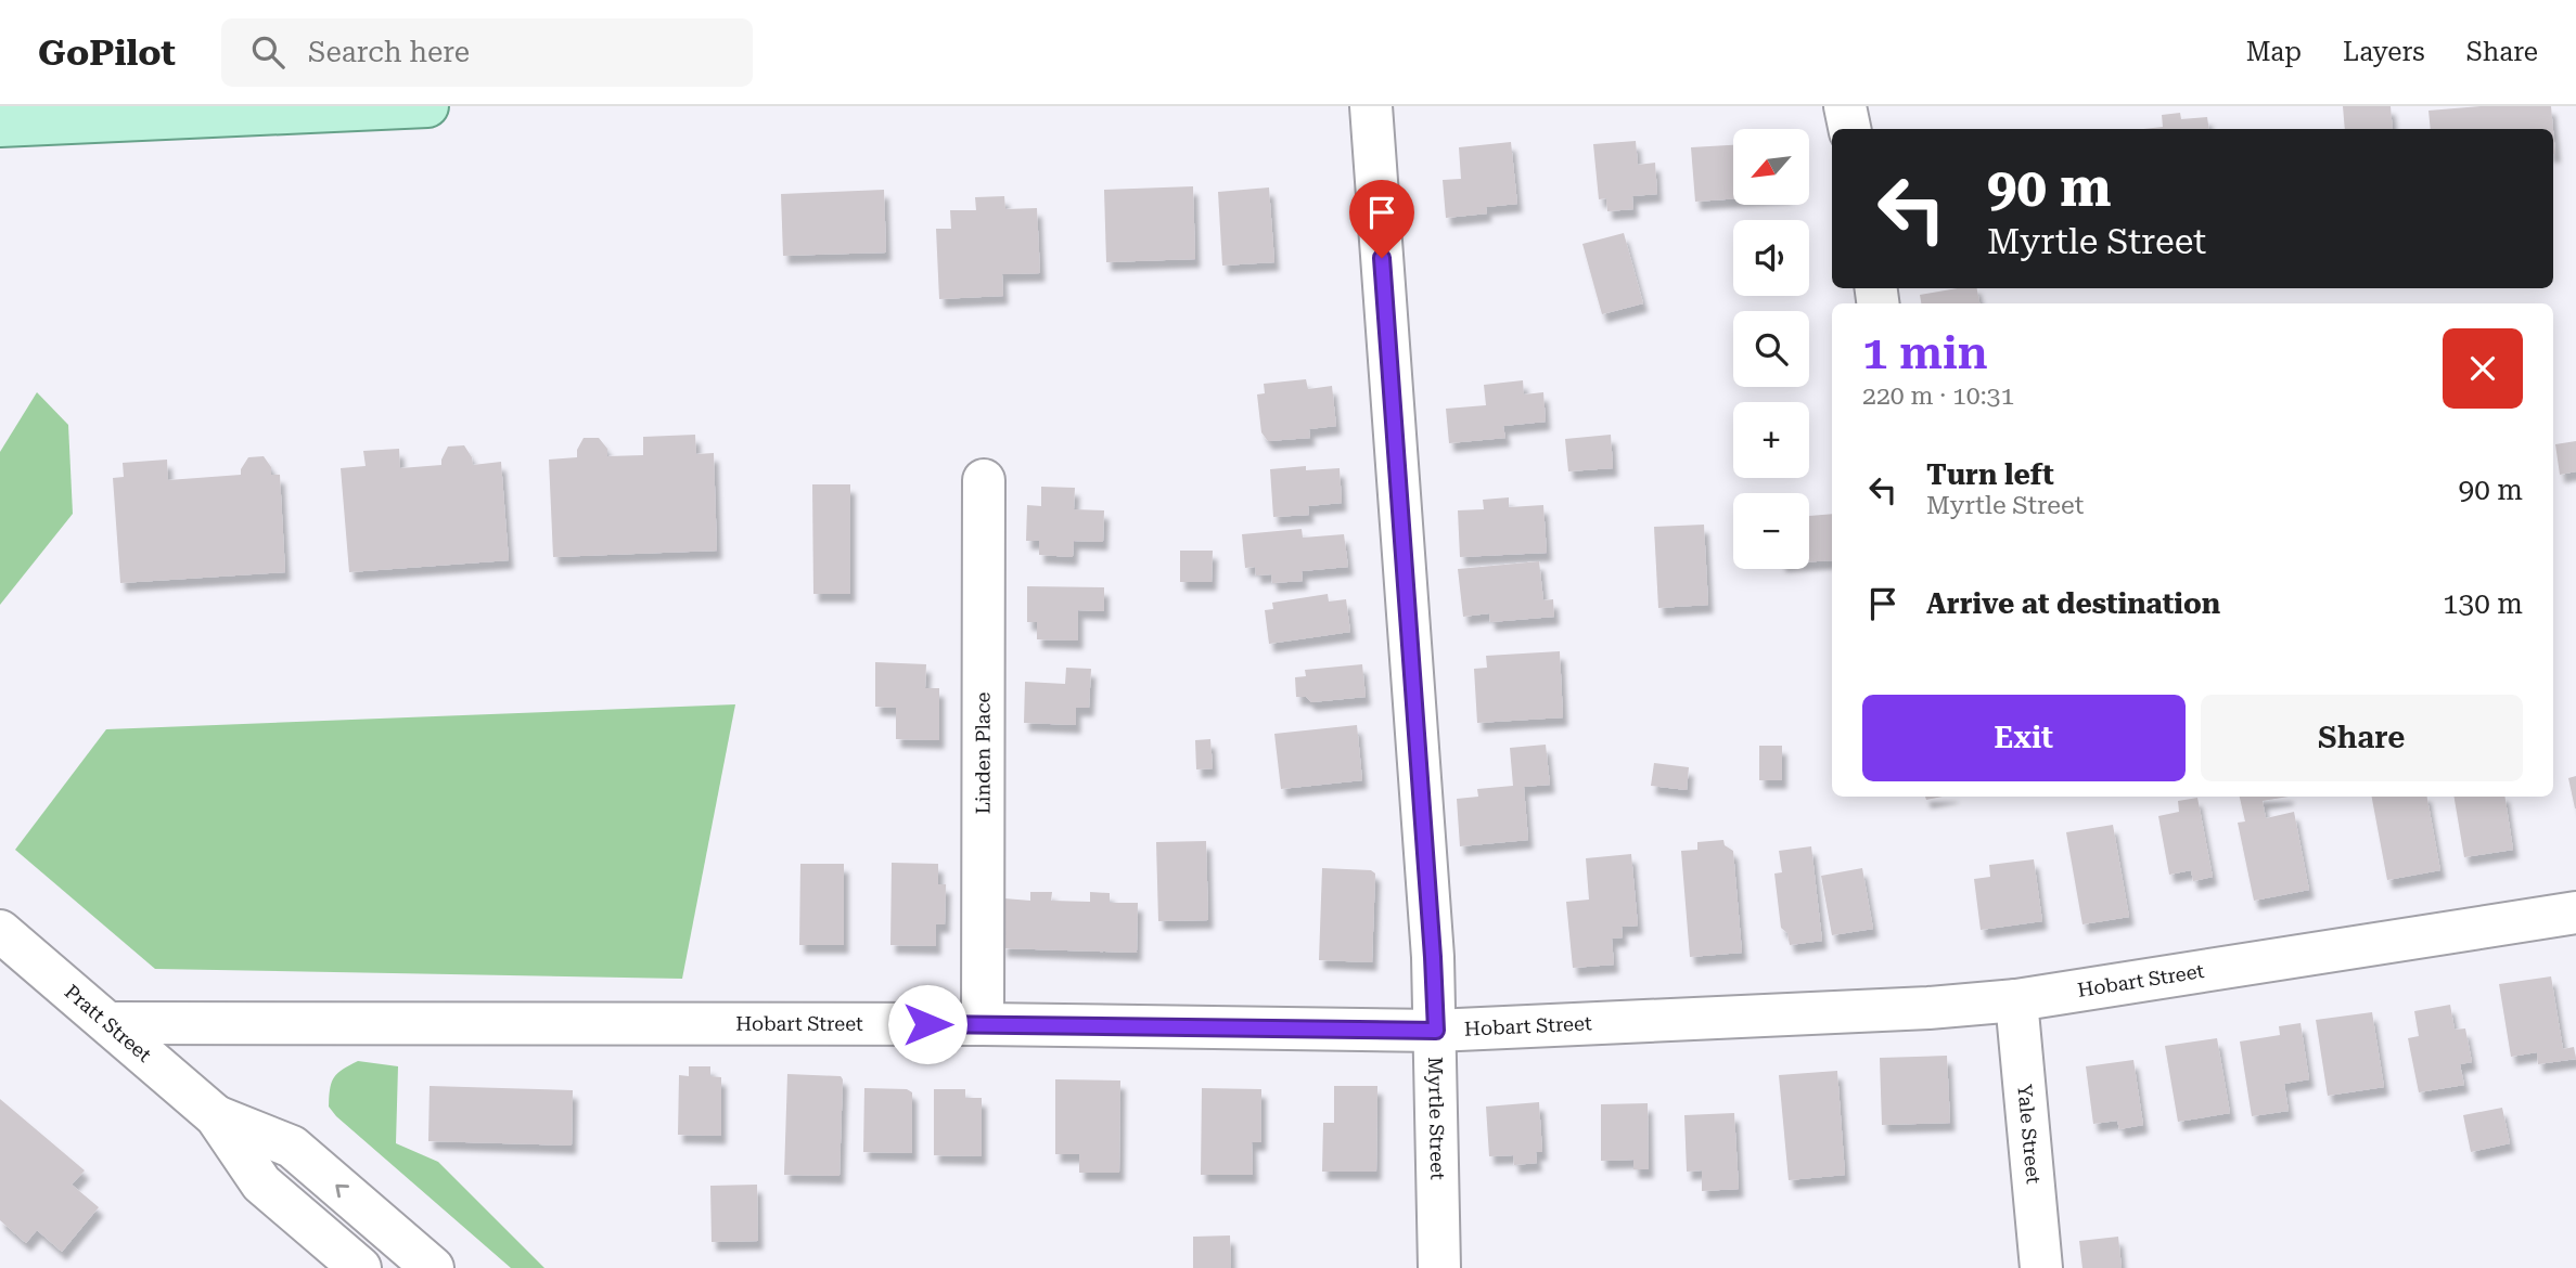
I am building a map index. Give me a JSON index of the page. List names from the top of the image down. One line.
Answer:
{"streets":{"street":["Linden Place","Hobart Street","Pratt Street","Myrtle Street","Yale Street"]},"crossings":[["Linden Place","Hobart Street"],["Hobart Street","Pratt Street"],["Hobart Street","Myrtle Street"],["Hobart Street","Yale Street"]],"north":"bottom left","page":{"header":"GoPilot","search":"Search here","nav":["Map","Layers","Share"],"map_buttons":["+","−"],"turn":["90 m","Myrtle Street"],"heading":["1 min","220 m · 10:31"],"list":[{"name":"Turn left","note":"Myrtle Street","value":"90 m"},{"name":"Arrive at destination","value":"130 m"}],"buttons":["Exit","Share"]}}
